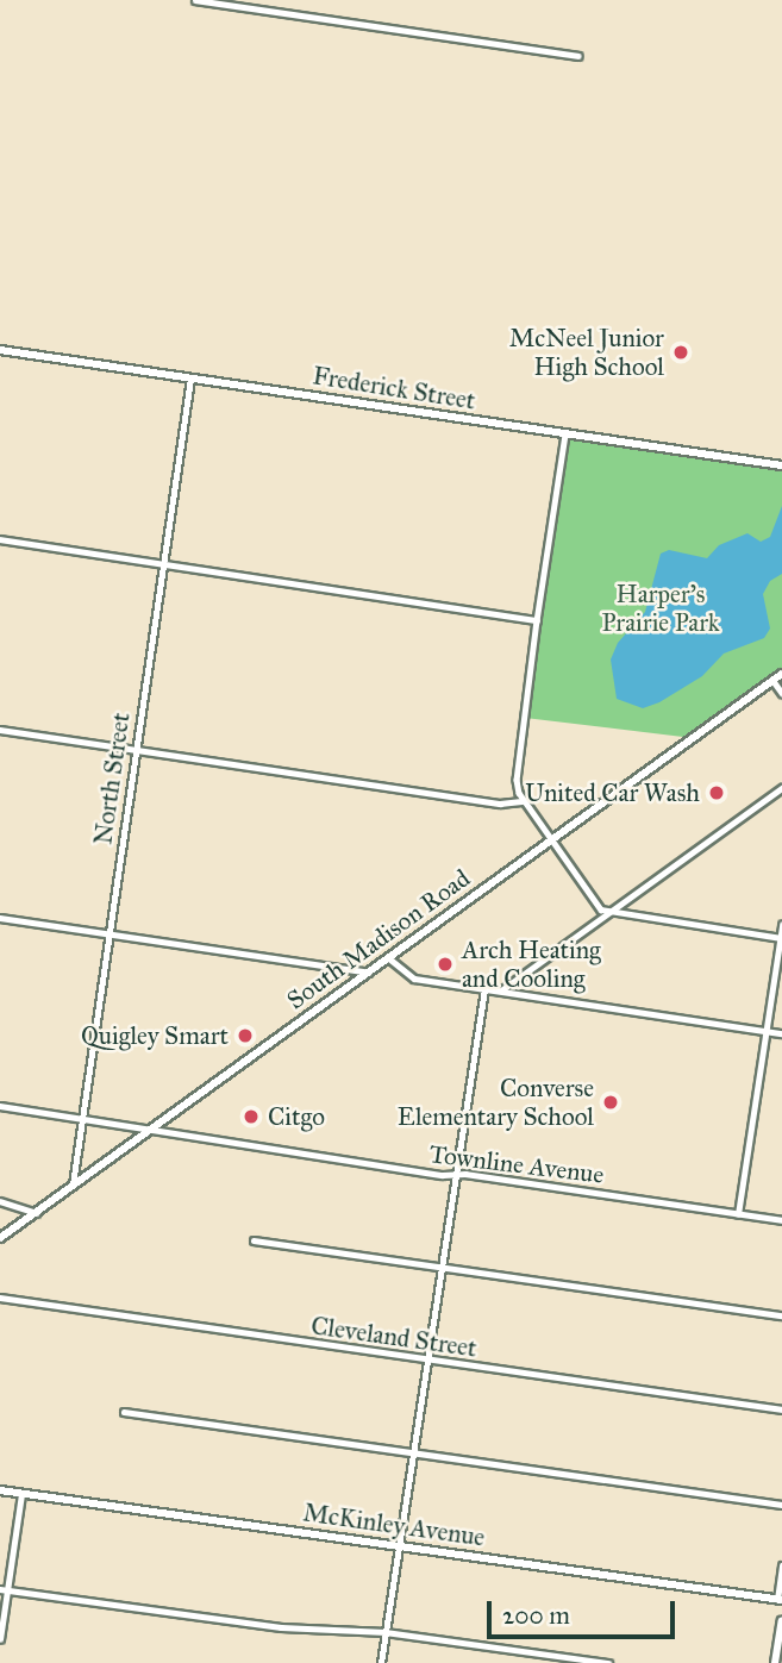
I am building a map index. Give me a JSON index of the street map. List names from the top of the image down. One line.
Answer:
{"streets":{"street":["Frederick Street","North Street","South Madison Road","Townline Avenue","Cleveland Street","McKinley Avenue"]},"crossings":[["Frederick Street","North Street"],["North Street","South Madison Road"],["North Street","Townline Avenue"],["South Madison Road","Townline Avenue"]],"parks":["Harper's Prairie Park"],"places":["McNeel Junior High School","United Car Wash","Arch Heating and Cooling","Quigley Smart","Converse Elementary School","Citgo"],"scale_bar":"200 m"}
